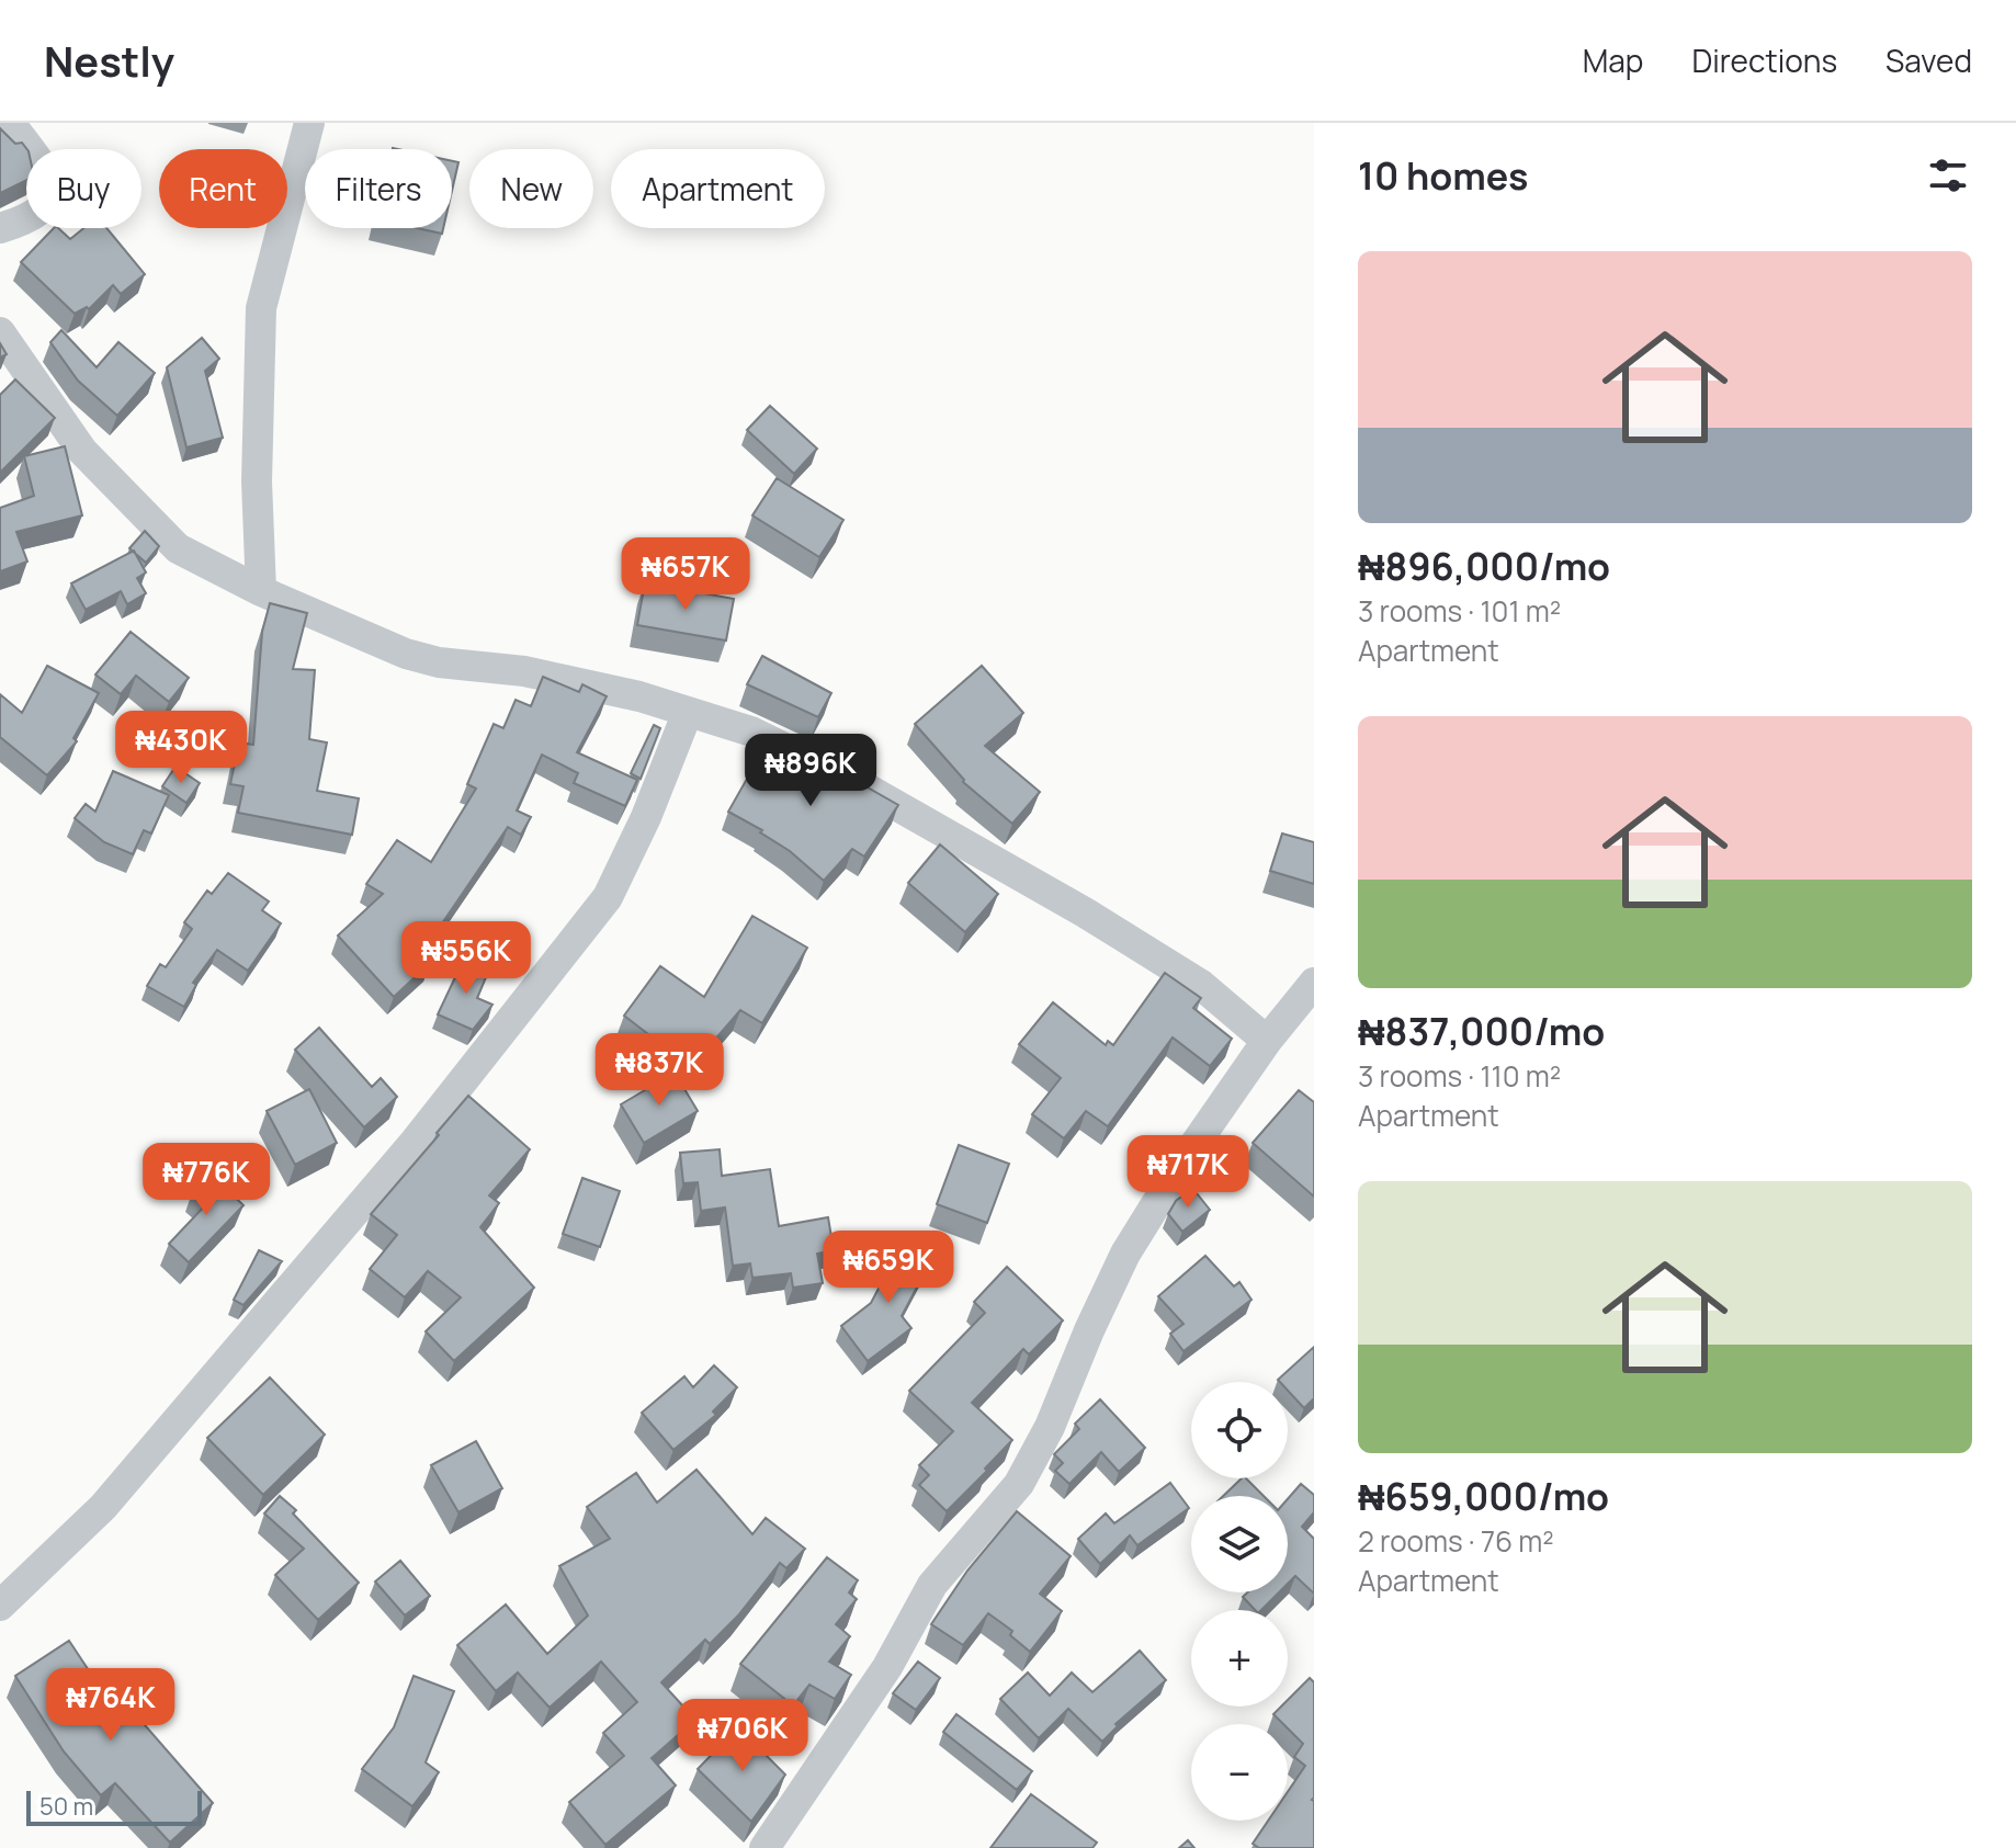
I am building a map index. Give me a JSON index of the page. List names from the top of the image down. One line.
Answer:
{"scale_bar":"50 m","page":{"header":"Nestly","nav":["Map","Directions","Saved"],"heading":"10 homes","chip":["Buy","Rent","Filters","New","Apartment"],"list":[{"name":"₦896,000/mo","note":"3 rooms · 101 m² · Apartment"},{"name":"₦837,000/mo","note":"3 rooms · 110 m² · Apartment"},{"name":"₦659,000/mo","note":"2 rooms · 76 m² · Apartment"}],"price":["₦657K","₦430K","₦896K","₦556K","₦837K","₦717K","₦776K","₦659K","₦764K","₦706K"],"map_buttons":["+","−"],"scale":"50 m"}}
